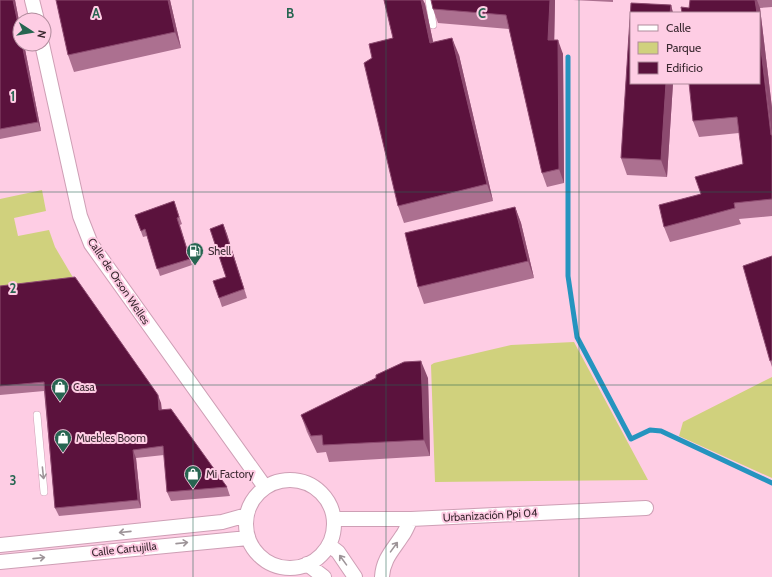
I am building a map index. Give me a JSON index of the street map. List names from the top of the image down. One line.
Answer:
{"streets":{"street":["Calle de Orson Welles","Urbanización Ppi 04","Calle Cartujilla"]},"crossings":[["Calle de Orson Welles","Urbanización Ppi 04"],["Calle de Orson Welles","Calle Cartujilla"],["Urbanización Ppi 04","Calle Cartujilla"]],"places":{"fuel station":["Shell"],"shop":["Casa","Muebles Boom","Mi Factory"]},"legend":["Calle","Parque","Edificio"],"north":"right","grid":{"columns":["A","B","C"],"rows":["1","2","3"]}}
